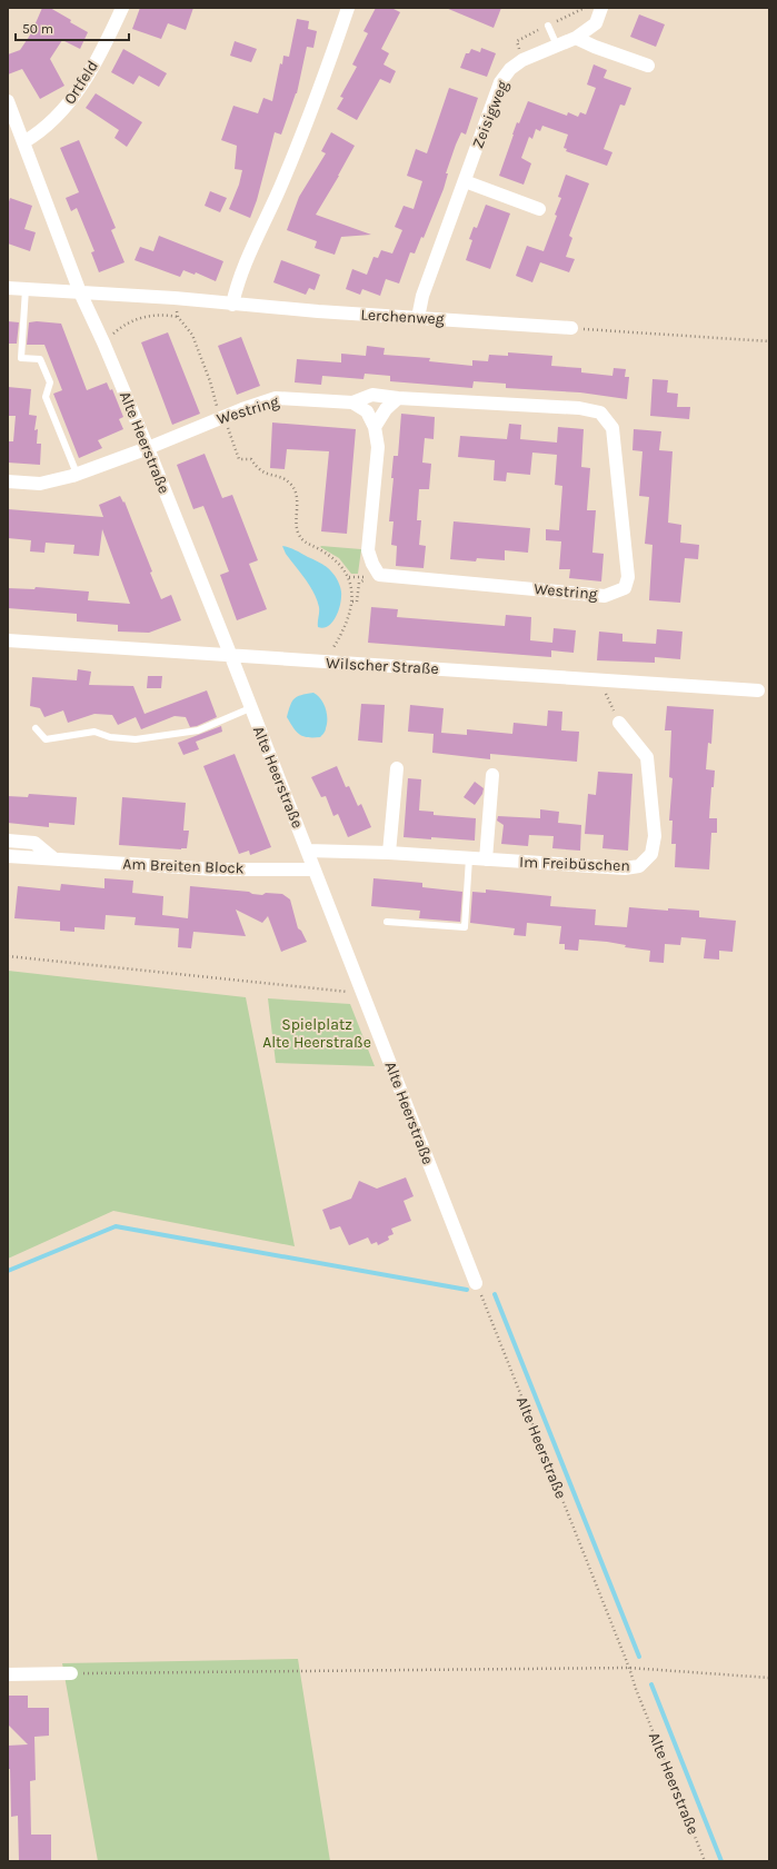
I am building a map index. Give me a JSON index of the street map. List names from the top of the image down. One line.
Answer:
{"streets":{"street":["Ortfeld","Zeisigweg","Lerchenweg","Westring","Alte Heerstraße","Wilscher Straße","Im Freibüschen","Am Breiten Block"]},"crossings":[["Ortfeld","Alte Heerstraße"],["Zeisigweg","Lerchenweg"],["Lerchenweg","Alte Heerstraße"],["Westring","Alte Heerstraße"],["Alte Heerstraße","Wilscher Straße"],["Alte Heerstraße","Im Freibüschen"],["Alte Heerstraße","Am Breiten Block"]],"parks":["Spielplatz Alte Heerstraße"],"scale_bar":"50 m"}
